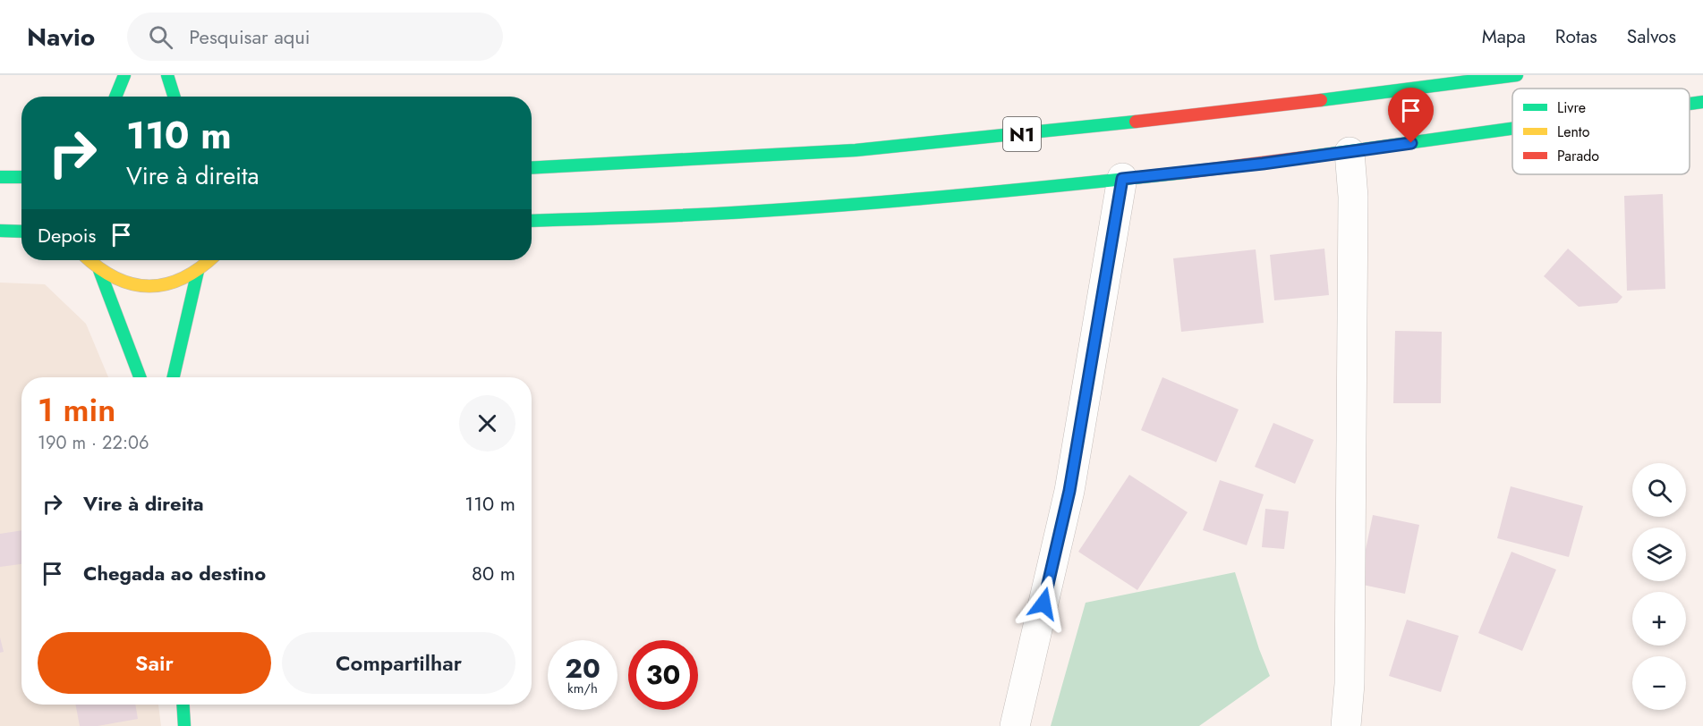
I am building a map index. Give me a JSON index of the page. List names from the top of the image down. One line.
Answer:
{"streets":{"main road":["N1"]},"legend":["Livre","Lento","Parado"],"page":{"header":"Navio","search":"Pesquisar aqui","nav":["Mapa","Rotas","Salvos"],"turn":["110 m","Vire à direita"],"then":"Depois","heading":["1 min","190 m · 22:06"],"map_buttons":["+","−"],"list":[{"name":"Vire à direita","value":"110 m"},{"name":"Chegada ao destino","value":"80 m"}],"buttons":["Sair","Compartilhar"],"speed":"20 km/h","limit":"30"}}
